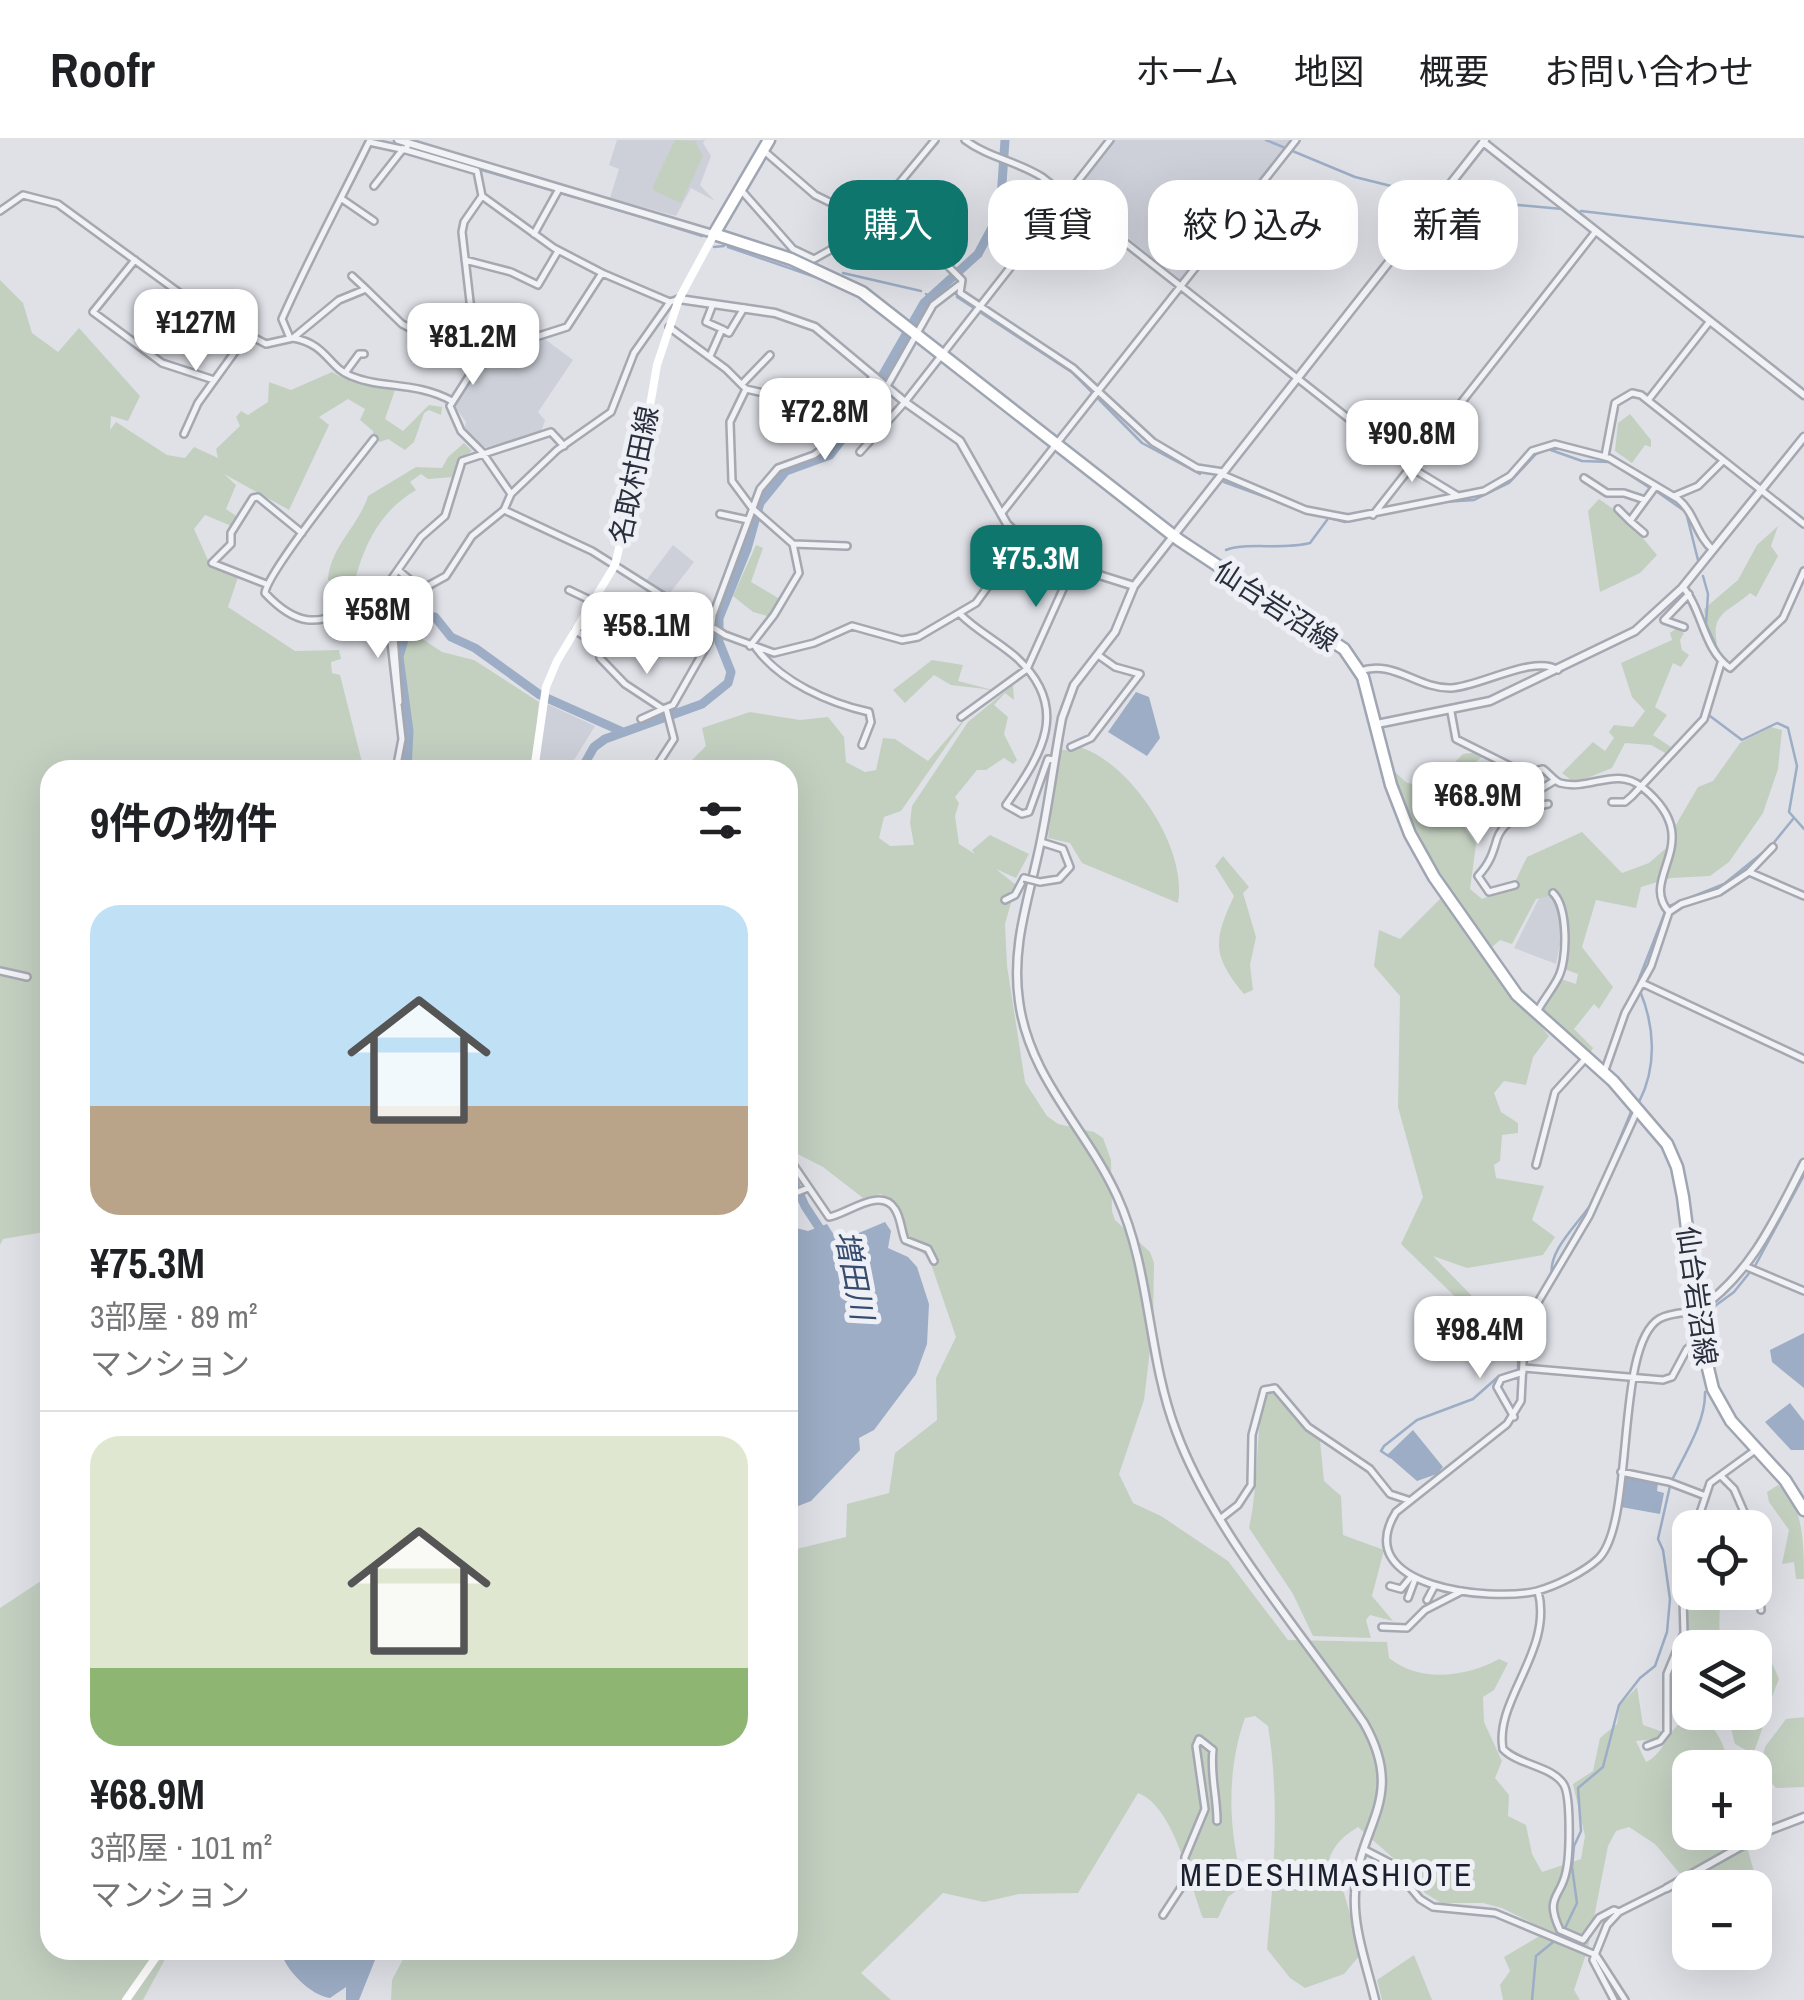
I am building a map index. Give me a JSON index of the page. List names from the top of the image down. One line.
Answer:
{"streets":{"main road":["名取村田線","仙台岩沼線"]},"crossings":[["名取村田線","仙台岩沼線"]],"districts":["MEDESHIMASHIOTE"],"water":["増田川"],"page":{"header":"Roofr","nav":["ホーム","地図","概要","お問い合わせ"],"chip":["購入","賃貸","絞り込み","新着"],"price":["¥127M","¥81.2M","¥72.8M","¥90.8M","¥75.3M","¥58M","¥58.1M","¥68.9M","¥98.4M"],"heading":"9件の物件","list":[{"name":"¥75.3M","note":"3部屋 · 89 m² · マンション"},{"name":"¥68.9M","note":"3部屋 · 101 m² · マンション"}],"map_buttons":["+","−"]}}
